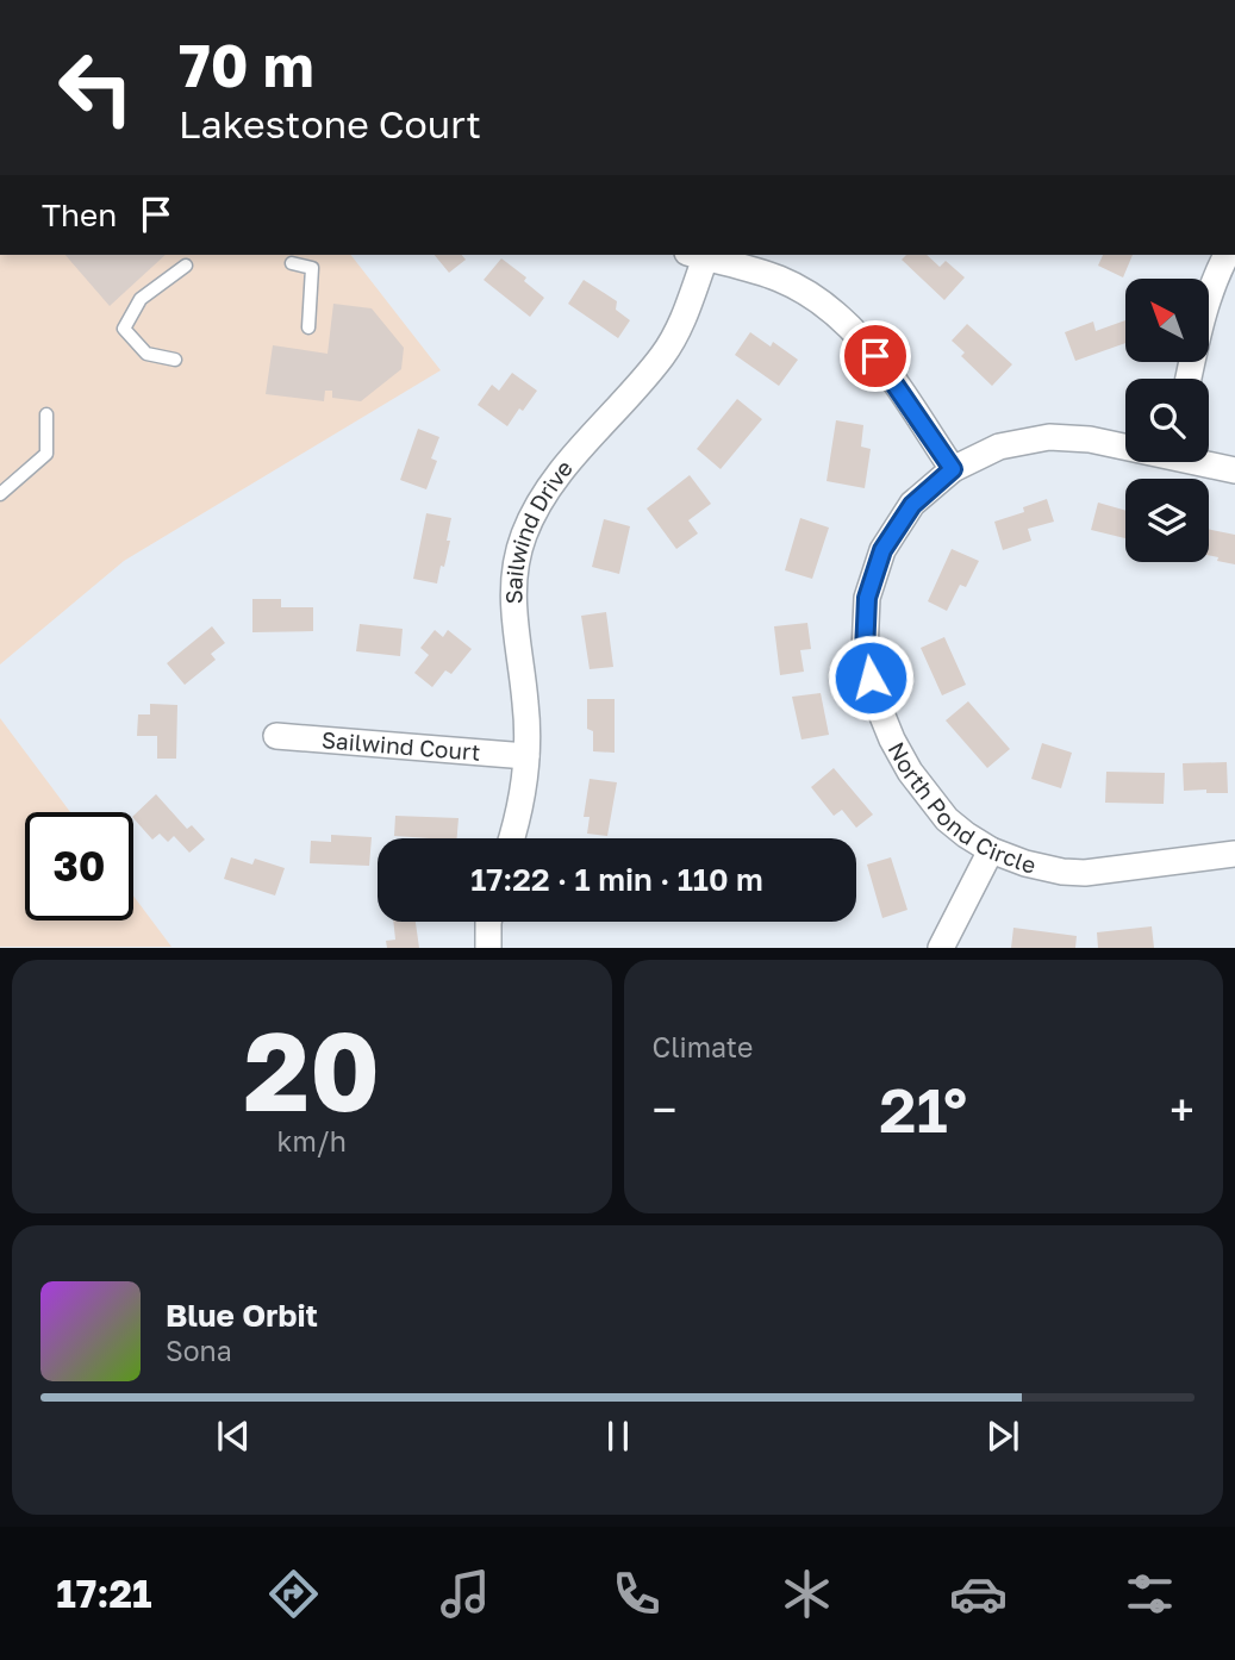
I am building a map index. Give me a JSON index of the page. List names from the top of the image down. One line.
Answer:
{"streets":{"street":["Sailwind Drive","Sailwind Court","North Pond Circle"]},"crossings":[["Sailwind Drive","Sailwind Court"]],"north":"top left","page":{"turn":["70 m","Lakestone Court"],"then":"Then","limit":"30","trip":"17:22 · 1 min · 110 m","tile":[["20","km/h"],"Climate"],"heat":["−","21°","+"],"song":["Blue Orbit","Sona"],"tabs":"17:21"}}
